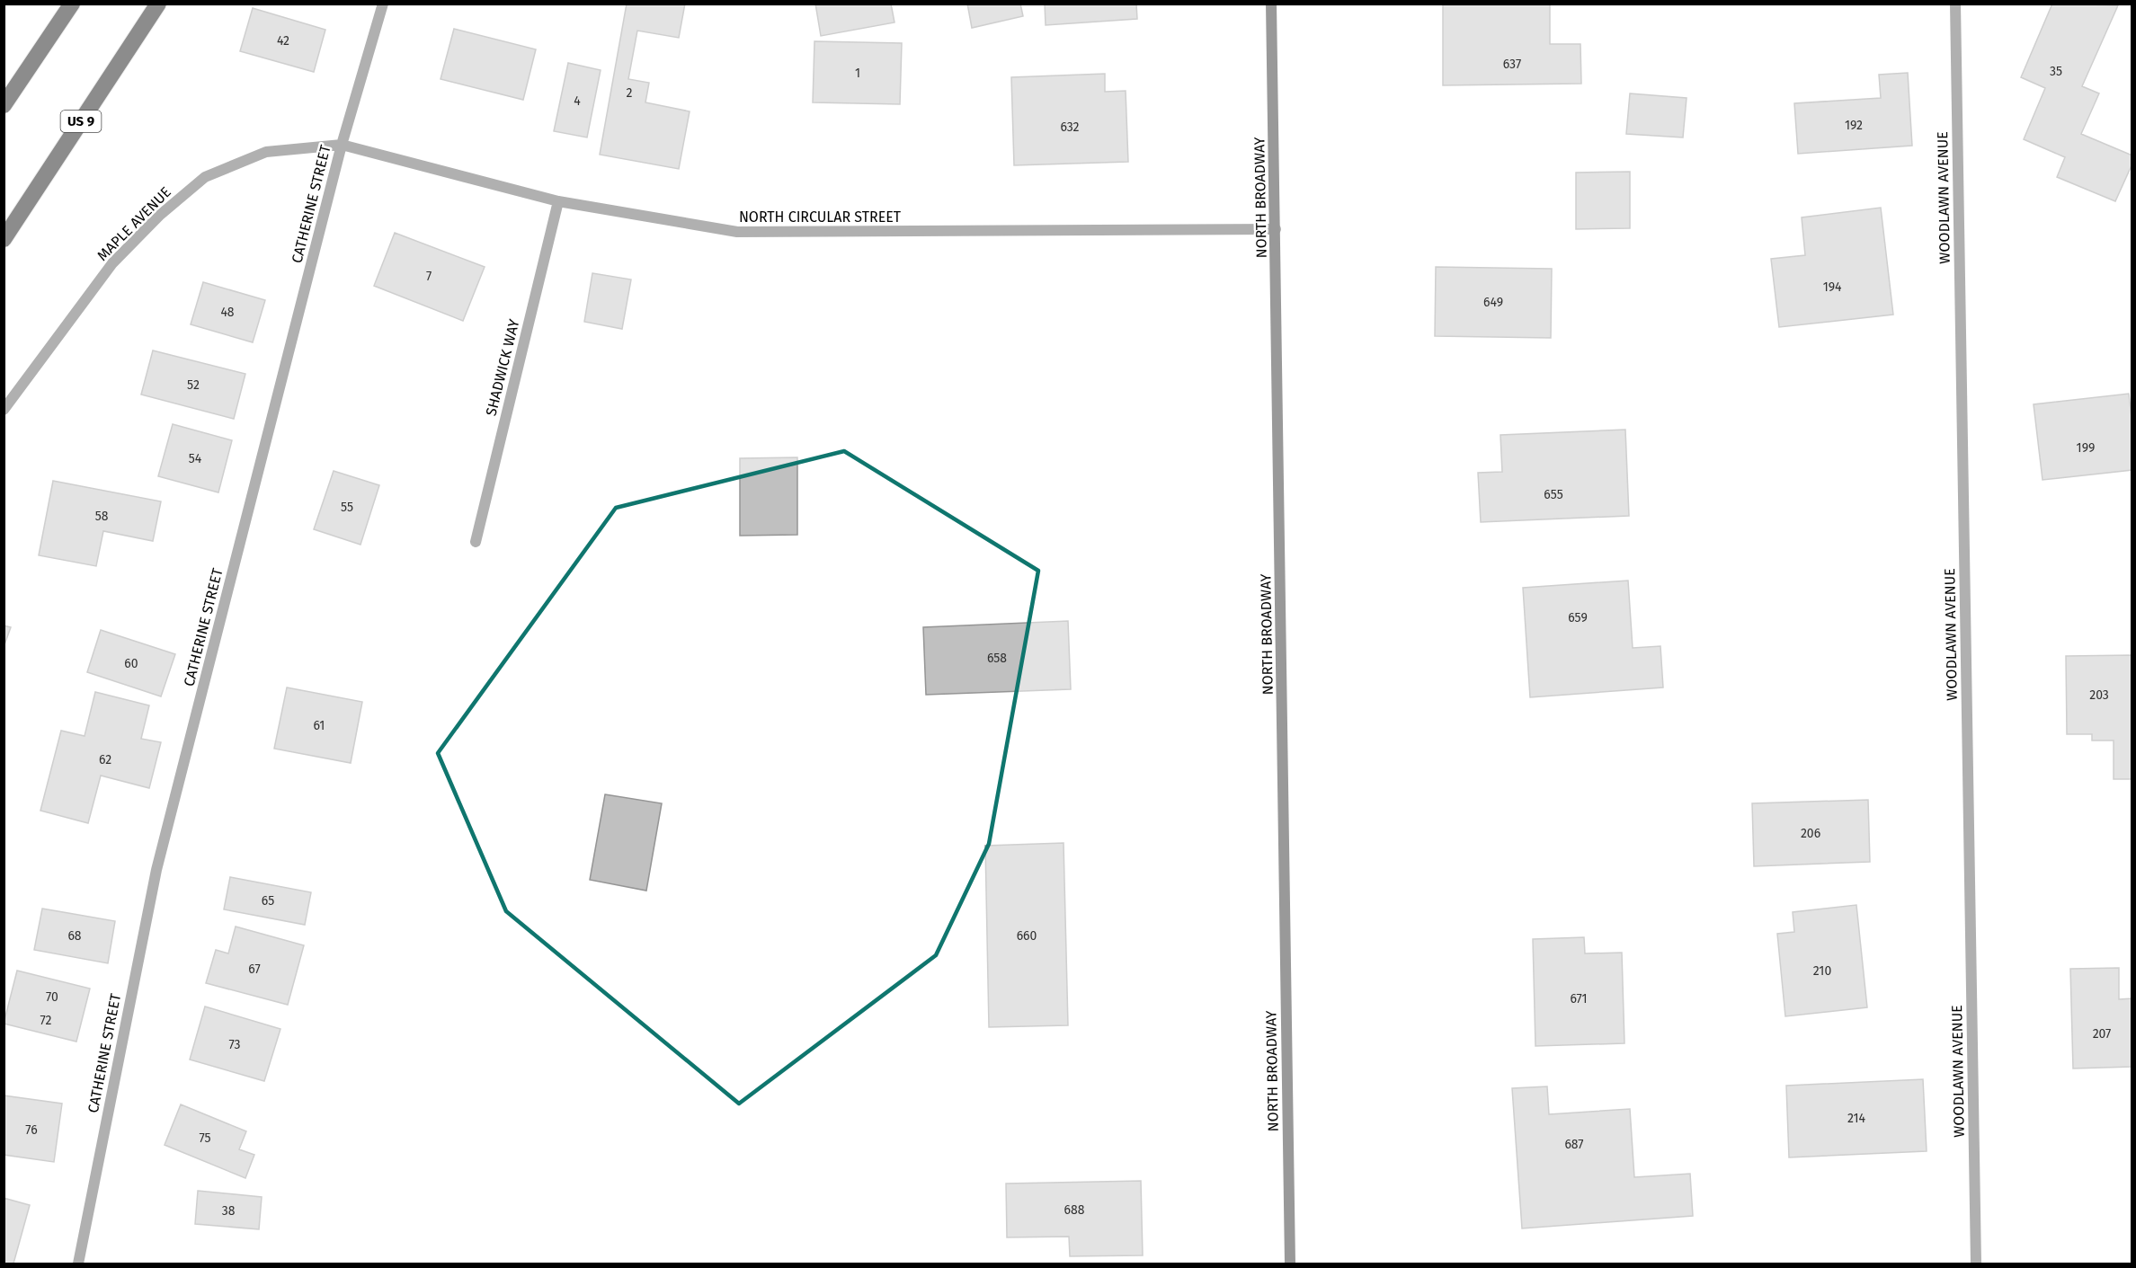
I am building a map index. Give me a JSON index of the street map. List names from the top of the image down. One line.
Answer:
{"streets":{"highway":["US 9"],"street":["NORTH BROADWAY","WOODLAWN AVENUE","CATHERINE STREET","NORTH CIRCULAR STREET","MAPLE AVENUE","SHADWICK WAY"]},"crossings":[["NORTH BROADWAY","NORTH CIRCULAR STREET"],["CATHERINE STREET","NORTH CIRCULAR STREET"],["CATHERINE STREET","MAPLE AVENUE"],["NORTH CIRCULAR STREET","MAPLE AVENUE"],["NORTH CIRCULAR STREET","SHADWICK WAY"]],"house_numbers":["42","637","35","1","2","4","192","632","7","194","649","48","52","199","54","655","55","58","659","658","60","203","61","62","206","65","68","660","67","210","70","671","72","207","73","214","76","75","687","688","38"]}
